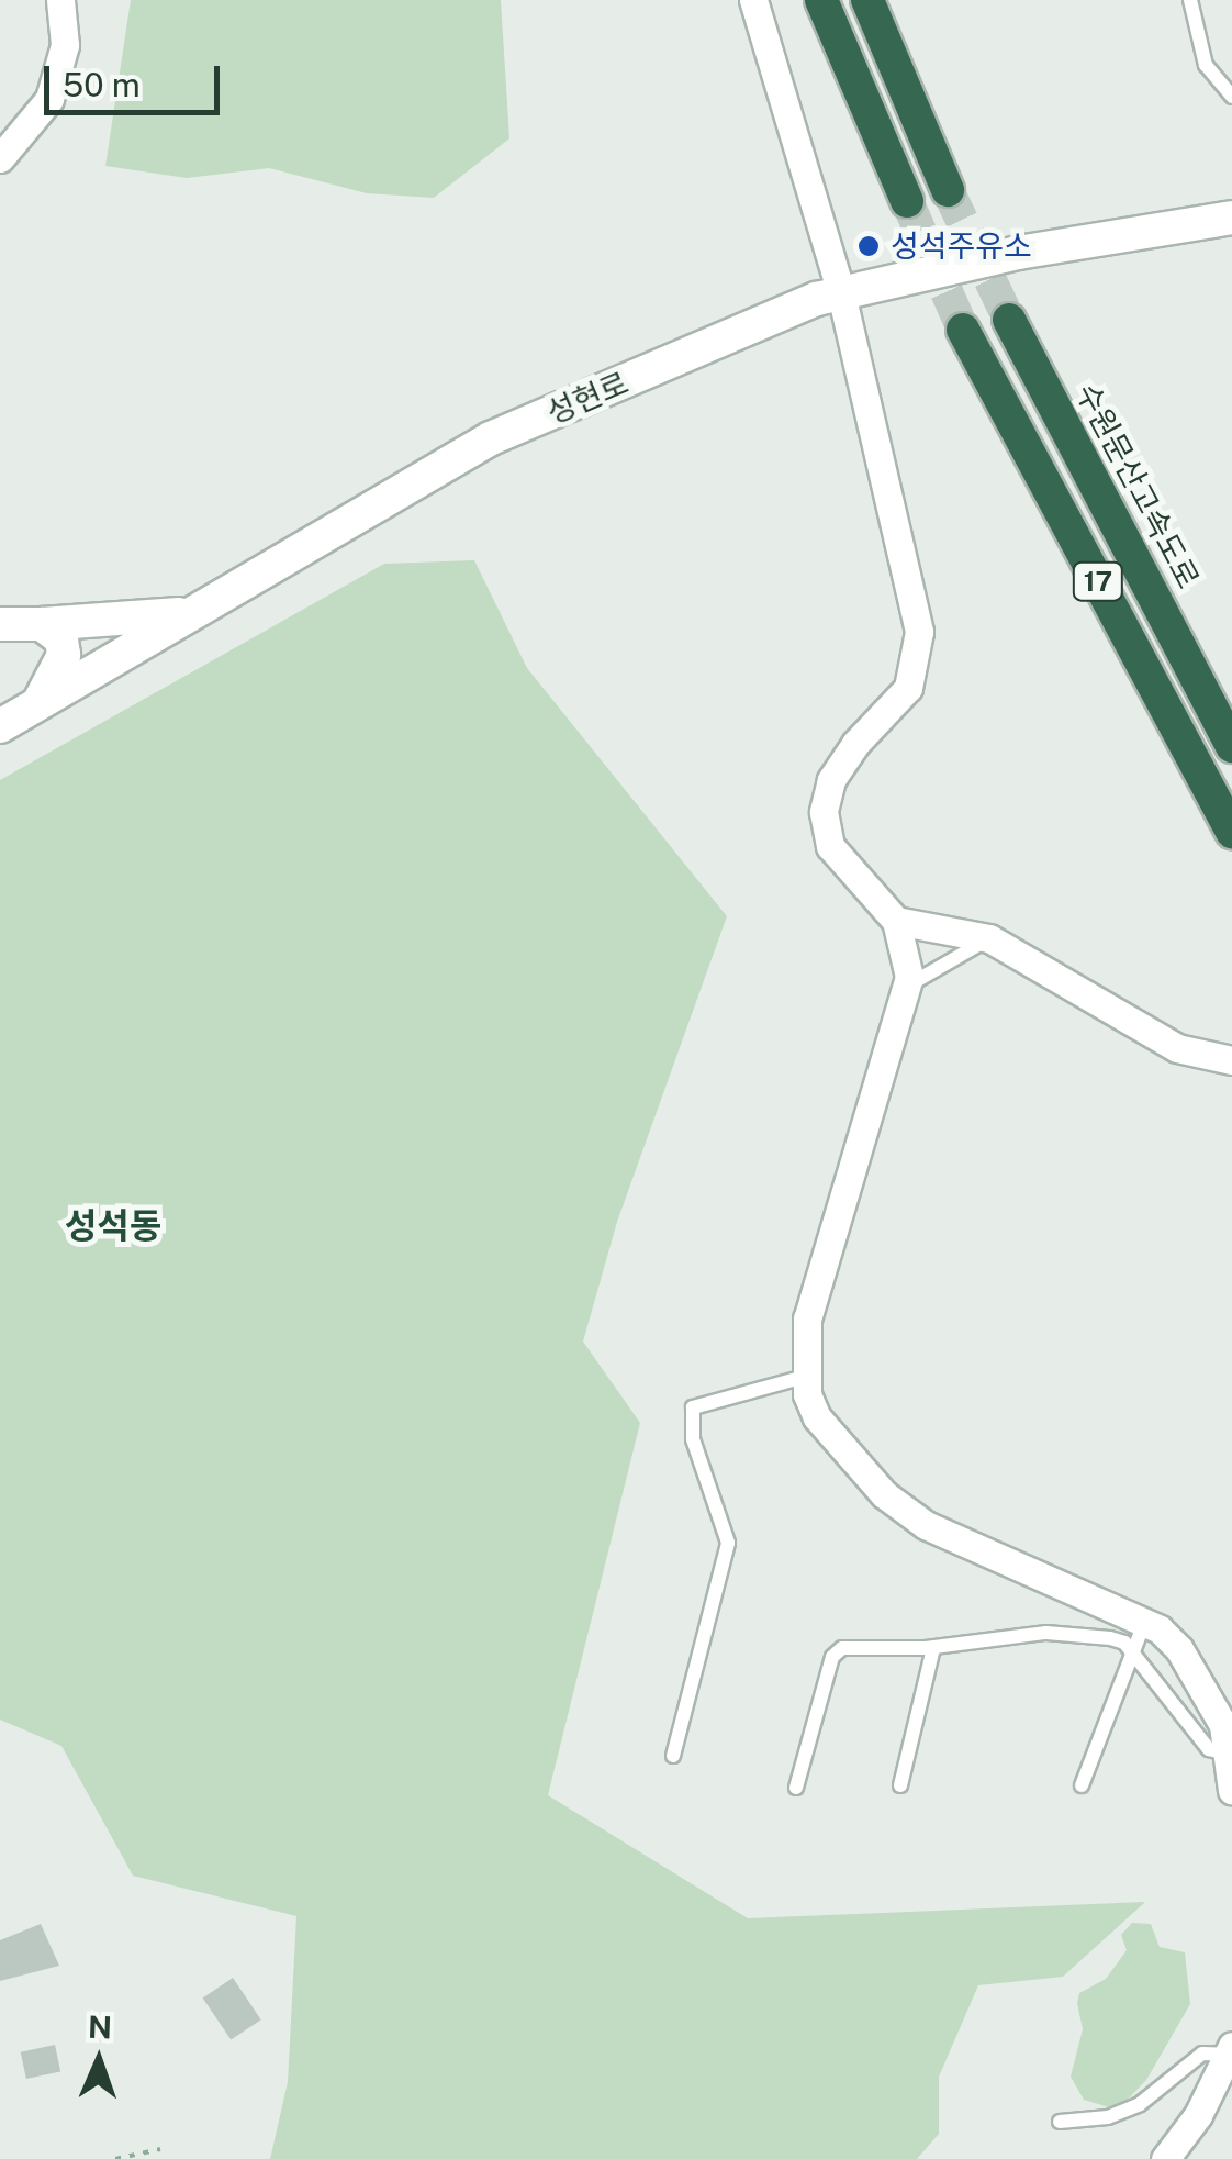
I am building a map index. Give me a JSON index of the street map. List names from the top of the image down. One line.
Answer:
{"streets":{"highway":["수원문산고속도로","17"],"main road":["성현로"]},"districts":["성석동"],"places":["성석주유소"],"scale_bar":"50 m","north":"top"}
